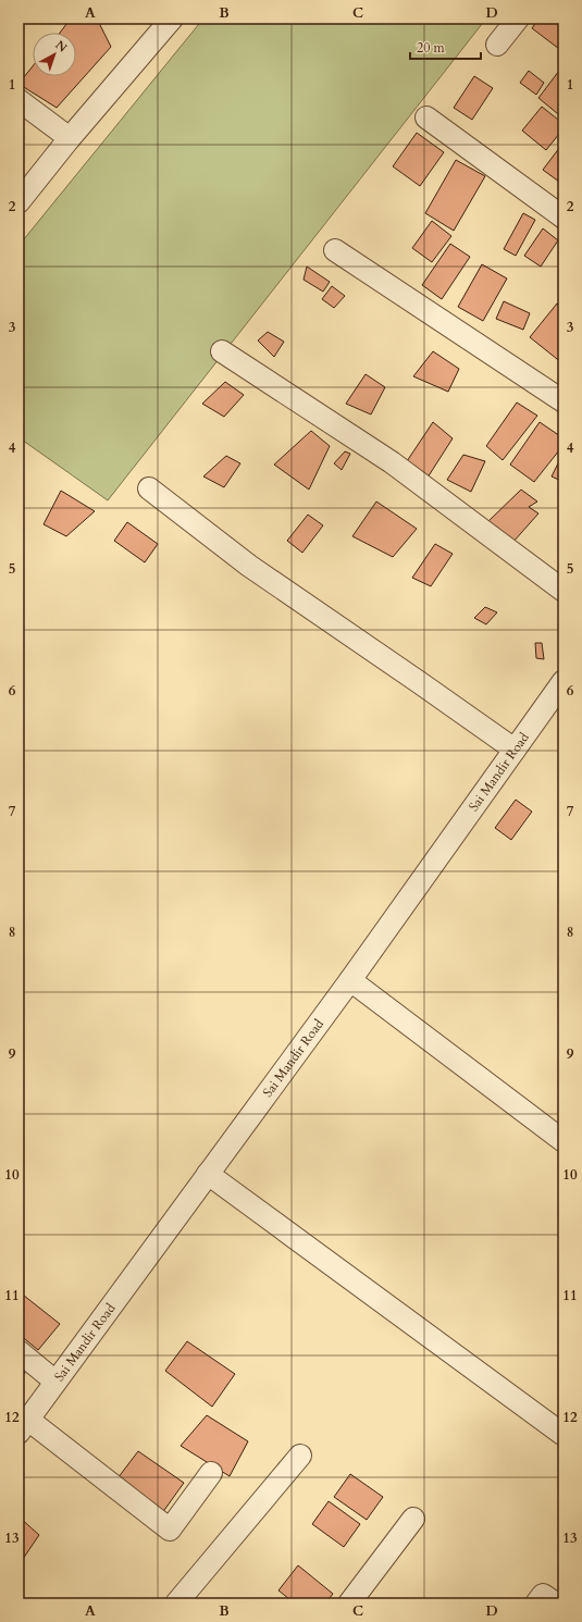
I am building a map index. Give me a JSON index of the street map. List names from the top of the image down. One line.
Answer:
{"streets":{"street":["Sai Mandir Road"]},"scale_bar":"20 m","north":"top right","grid":{"columns":["A","B","C","D"],"rows":["1","2","3","4","5","6","7","8","9","10","11","12","13"]}}
